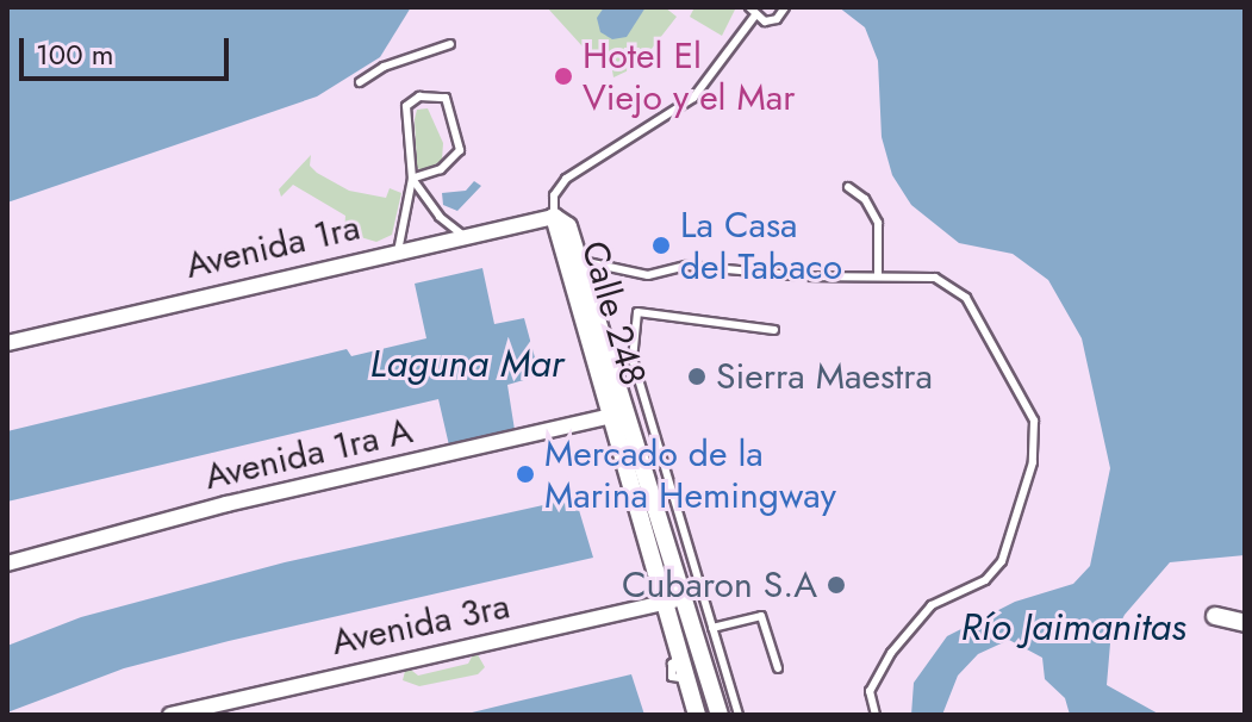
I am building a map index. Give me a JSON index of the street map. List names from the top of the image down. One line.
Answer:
{"streets":{"street":["Avenida 1ra","Calle 248","Avenida 1ra A","Avenida 3ra"]},"crossings":[["Avenida 1ra","Calle 248"],["Calle 248","Avenida 1ra A"],["Calle 248","Avenida 3ra"]],"water":["Laguna Mar","Río Jaimanitas"],"places":["Hotel El Viejo y el Mar","La Casa del Tabaco","Sierra Maestra","Mercado de la Marina Hemingway","Cubaron S.A"],"scale_bar":"100 m"}
